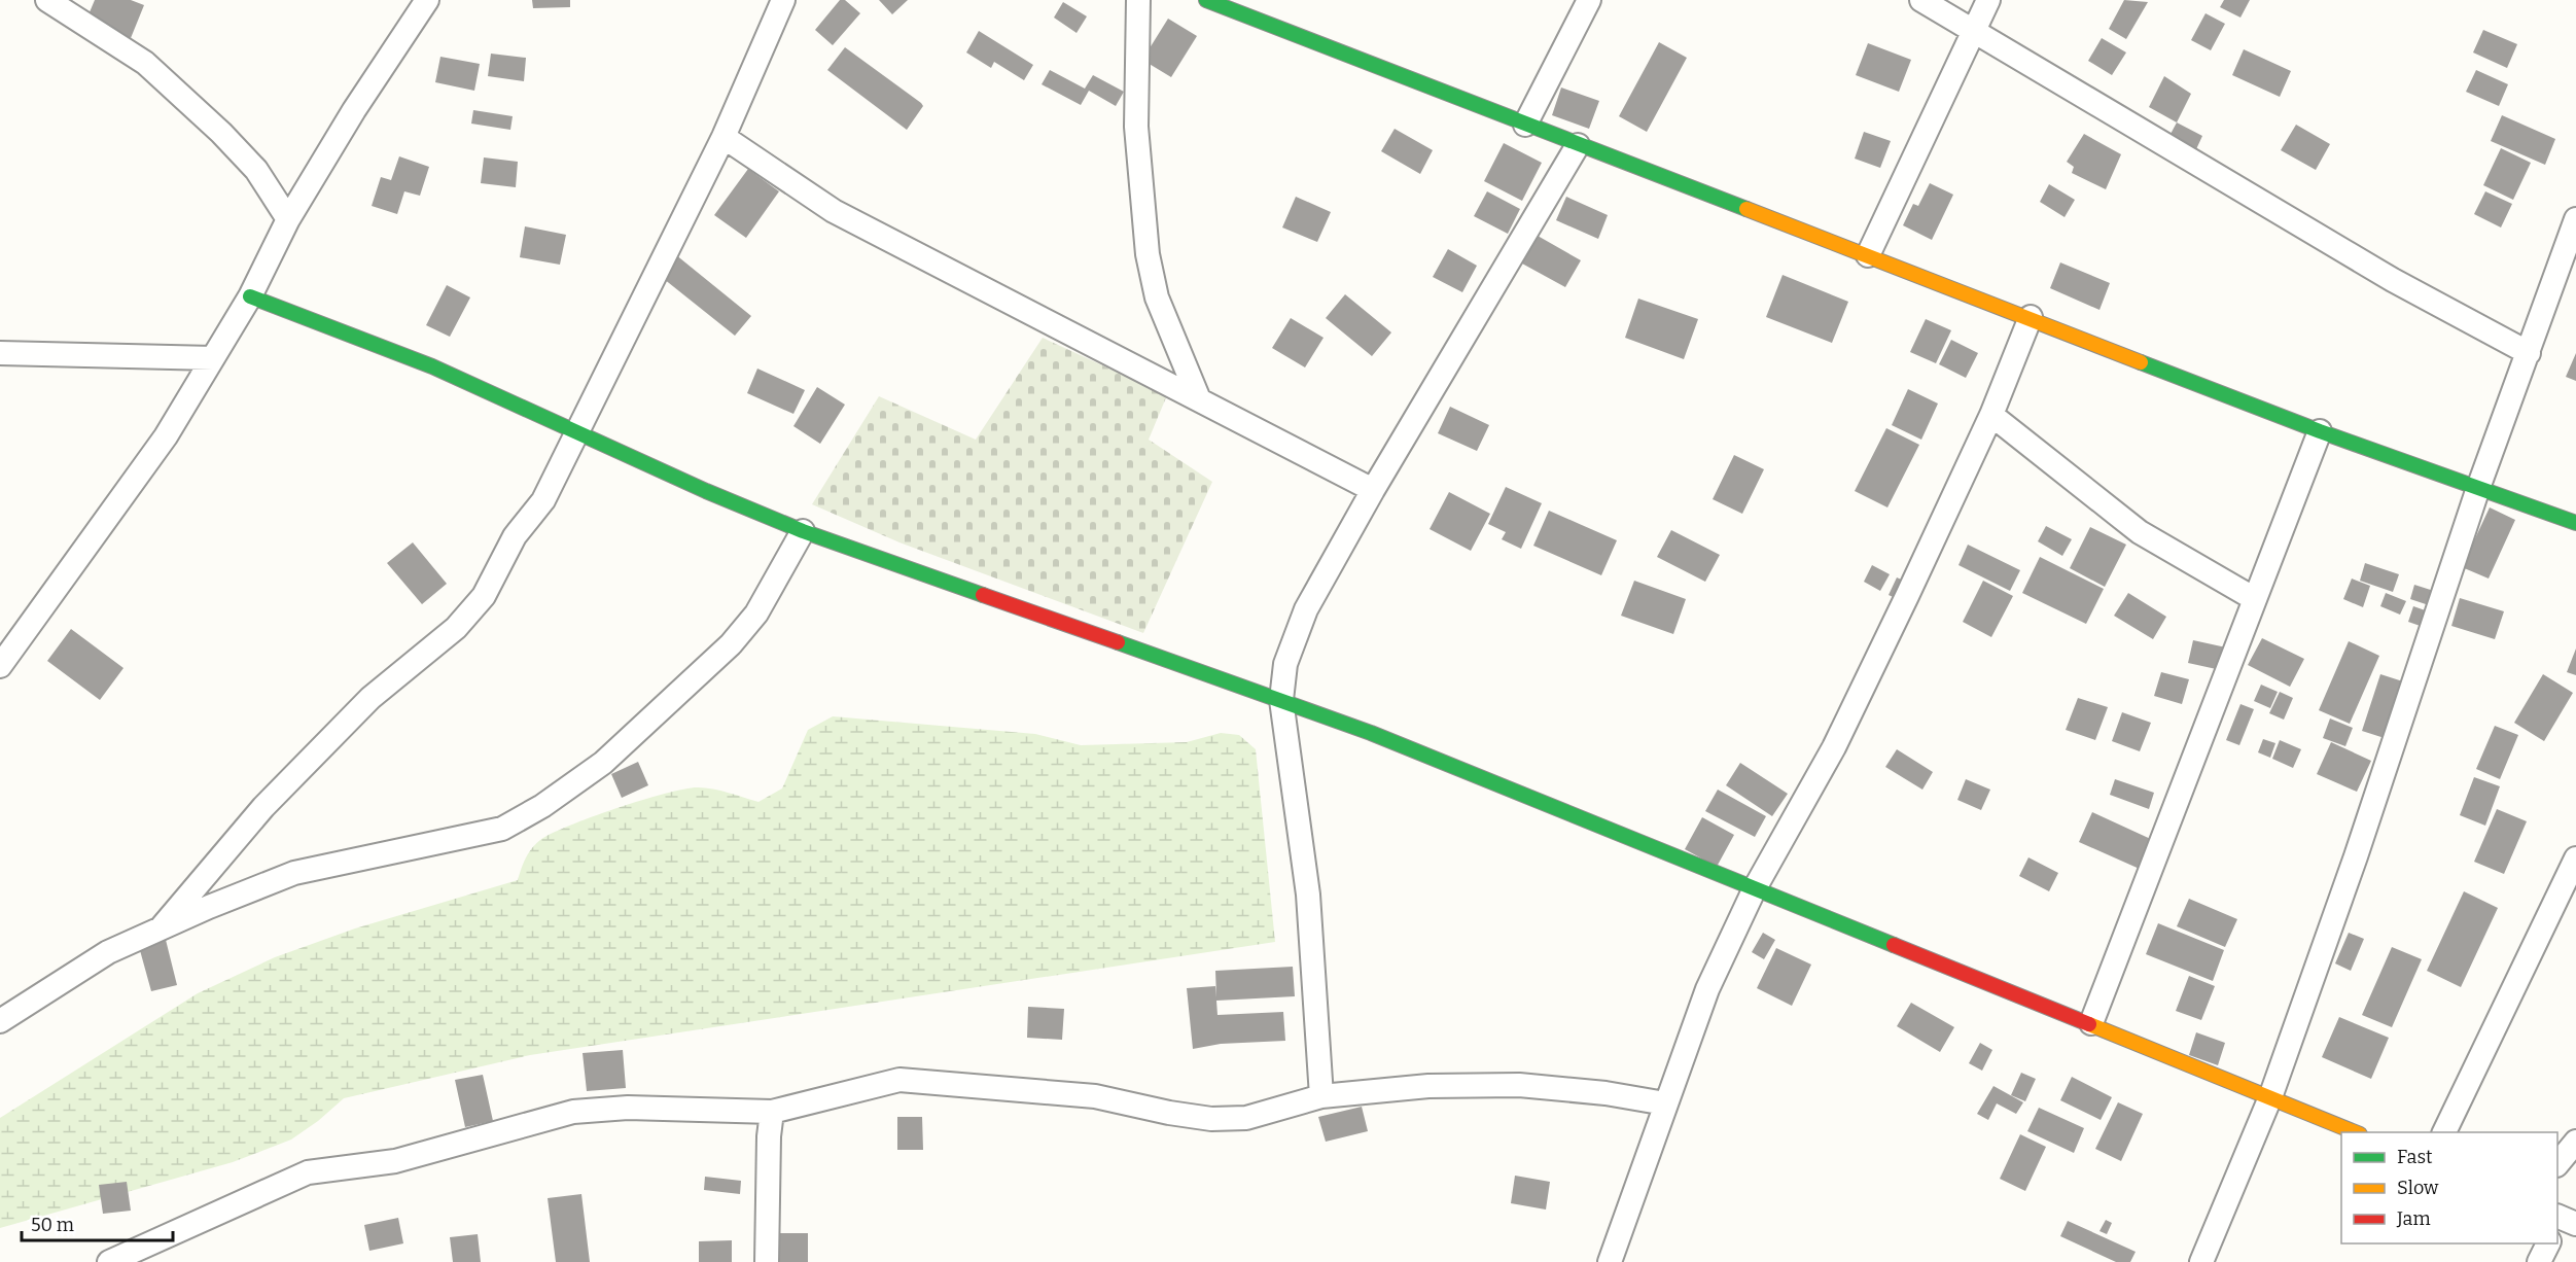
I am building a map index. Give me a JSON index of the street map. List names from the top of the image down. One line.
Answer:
{"legend":["Fast","Slow","Jam"],"scale_bar":"50 m"}
